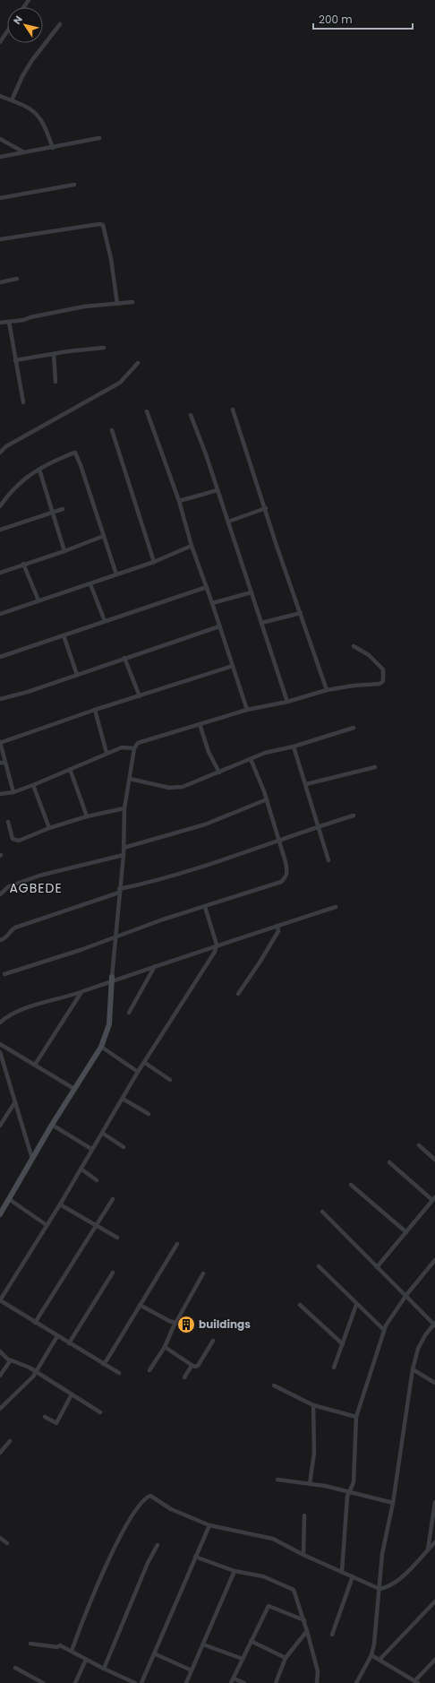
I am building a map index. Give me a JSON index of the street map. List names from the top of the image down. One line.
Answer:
{"districts":["AGBEDE"],"places":{"building":["buildings"]},"scale_bar":"200 m","north":"top left"}
